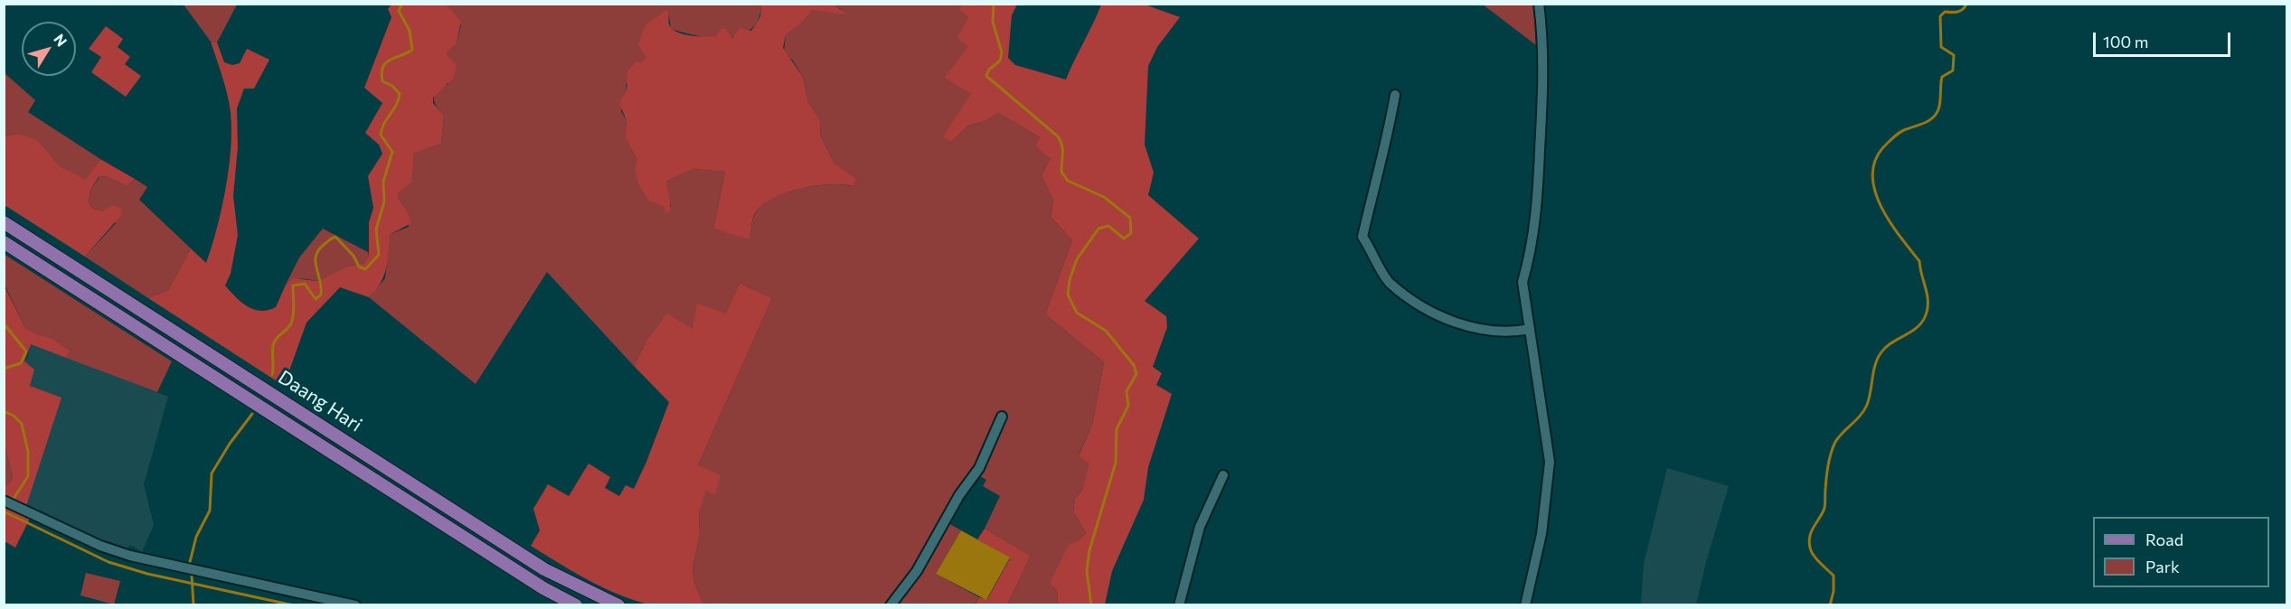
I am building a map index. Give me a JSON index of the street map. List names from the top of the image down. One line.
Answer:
{"streets":{"main road":["Daang Hari"]},"legend":["Road","Park"],"scale_bar":"100 m","north":"top right"}
